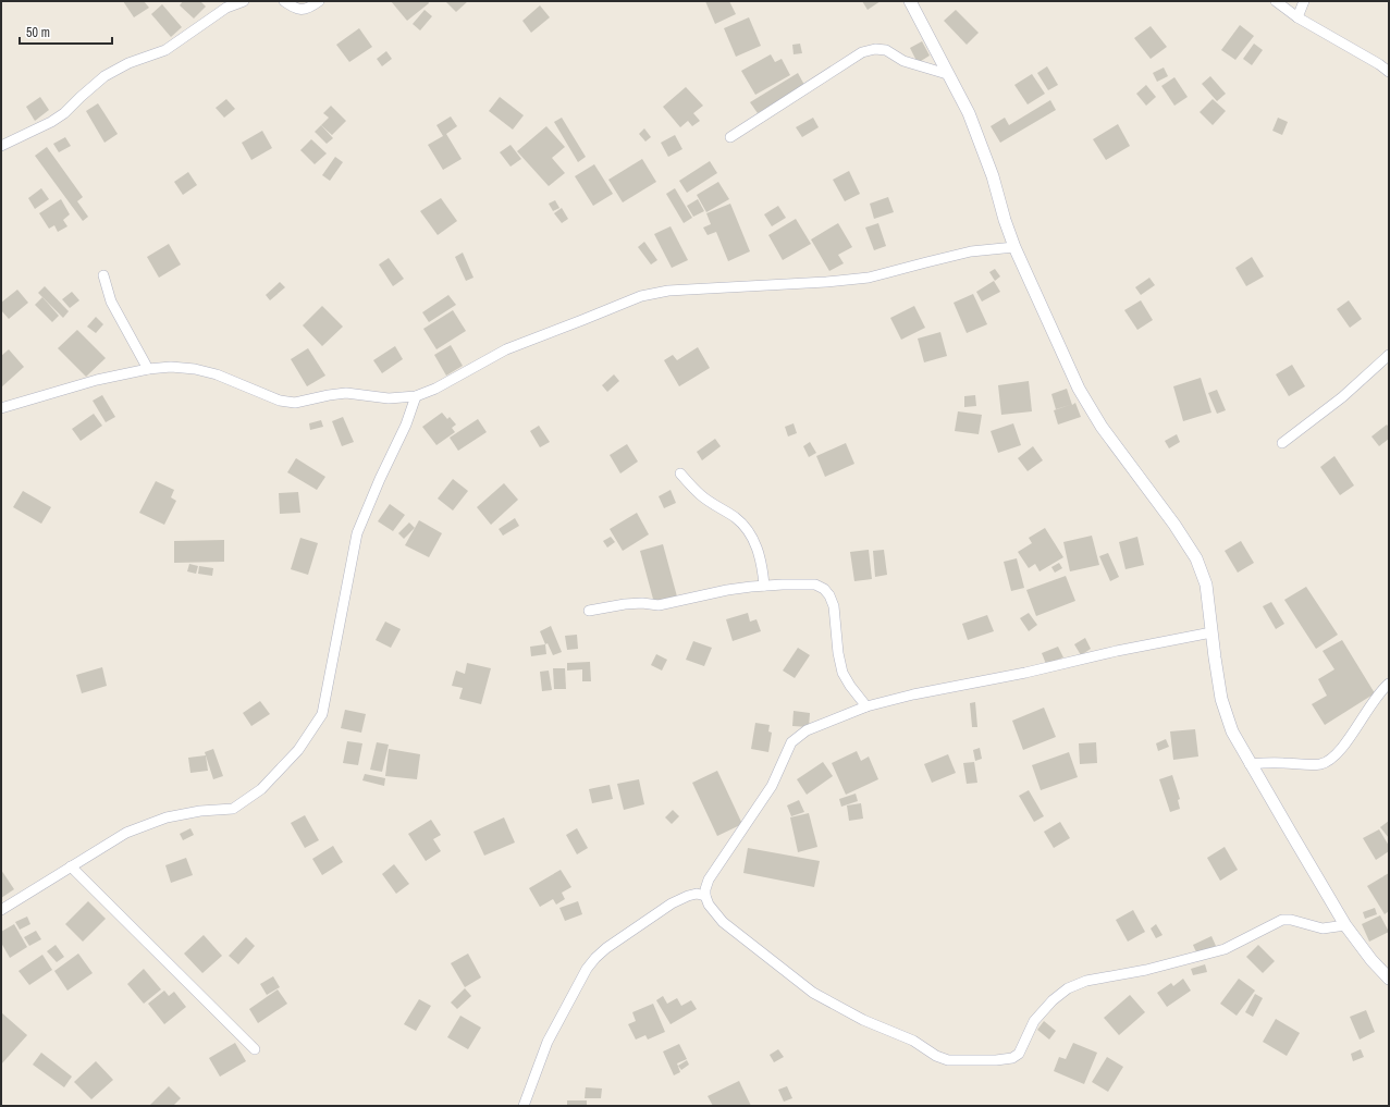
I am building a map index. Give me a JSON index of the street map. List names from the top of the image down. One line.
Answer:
{"scale_bar":"50 m"}
